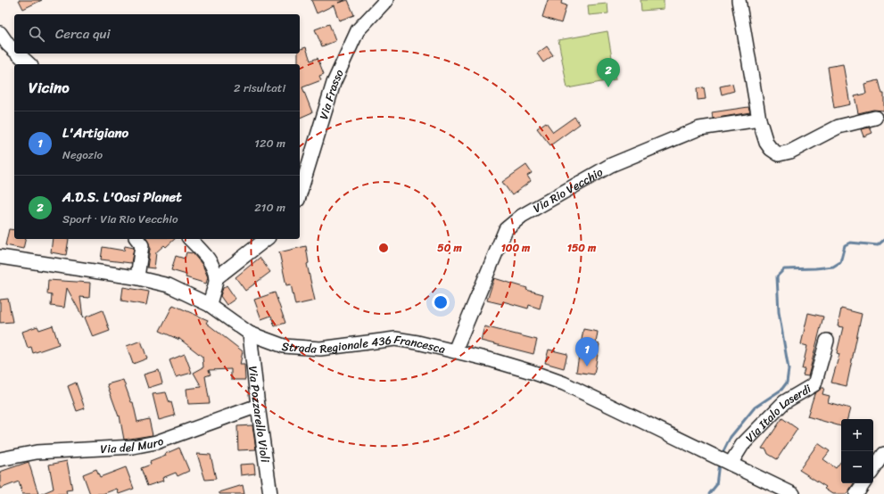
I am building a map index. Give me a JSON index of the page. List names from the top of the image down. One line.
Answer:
{"streets":{"street":["Via Frasso","Via Rio Vecchio","Strada Regionale 436 Francesca","Via Pozzarello Violi","Via Italo Laserdi","Via del Muro"]},"crossings":[["Via Rio Vecchio","Strada Regionale 436 Francesca"],["Strada Regionale 436 Francesca","Via Pozzarello Violi"],["Strada Regionale 436 Francesca","Via Italo Laserdi"],["Via Pozzarello Violi","Via del Muro"]],"page":{"search":"Cerca qui","pins":["2","1"],"heading":["Vicino","2 risultati"],"list":[{"mark":"1","name":"L'Artigiano","note":"Negozio","value":"120 m"},{"mark":"2","name":"A.D.S. L'Oasi Planet","note":"Sport · Via Rio Vecchio","value":"210 m"}],"map_buttons":["+","−"]},"rings":["50 m","100 m","150 m"]}
